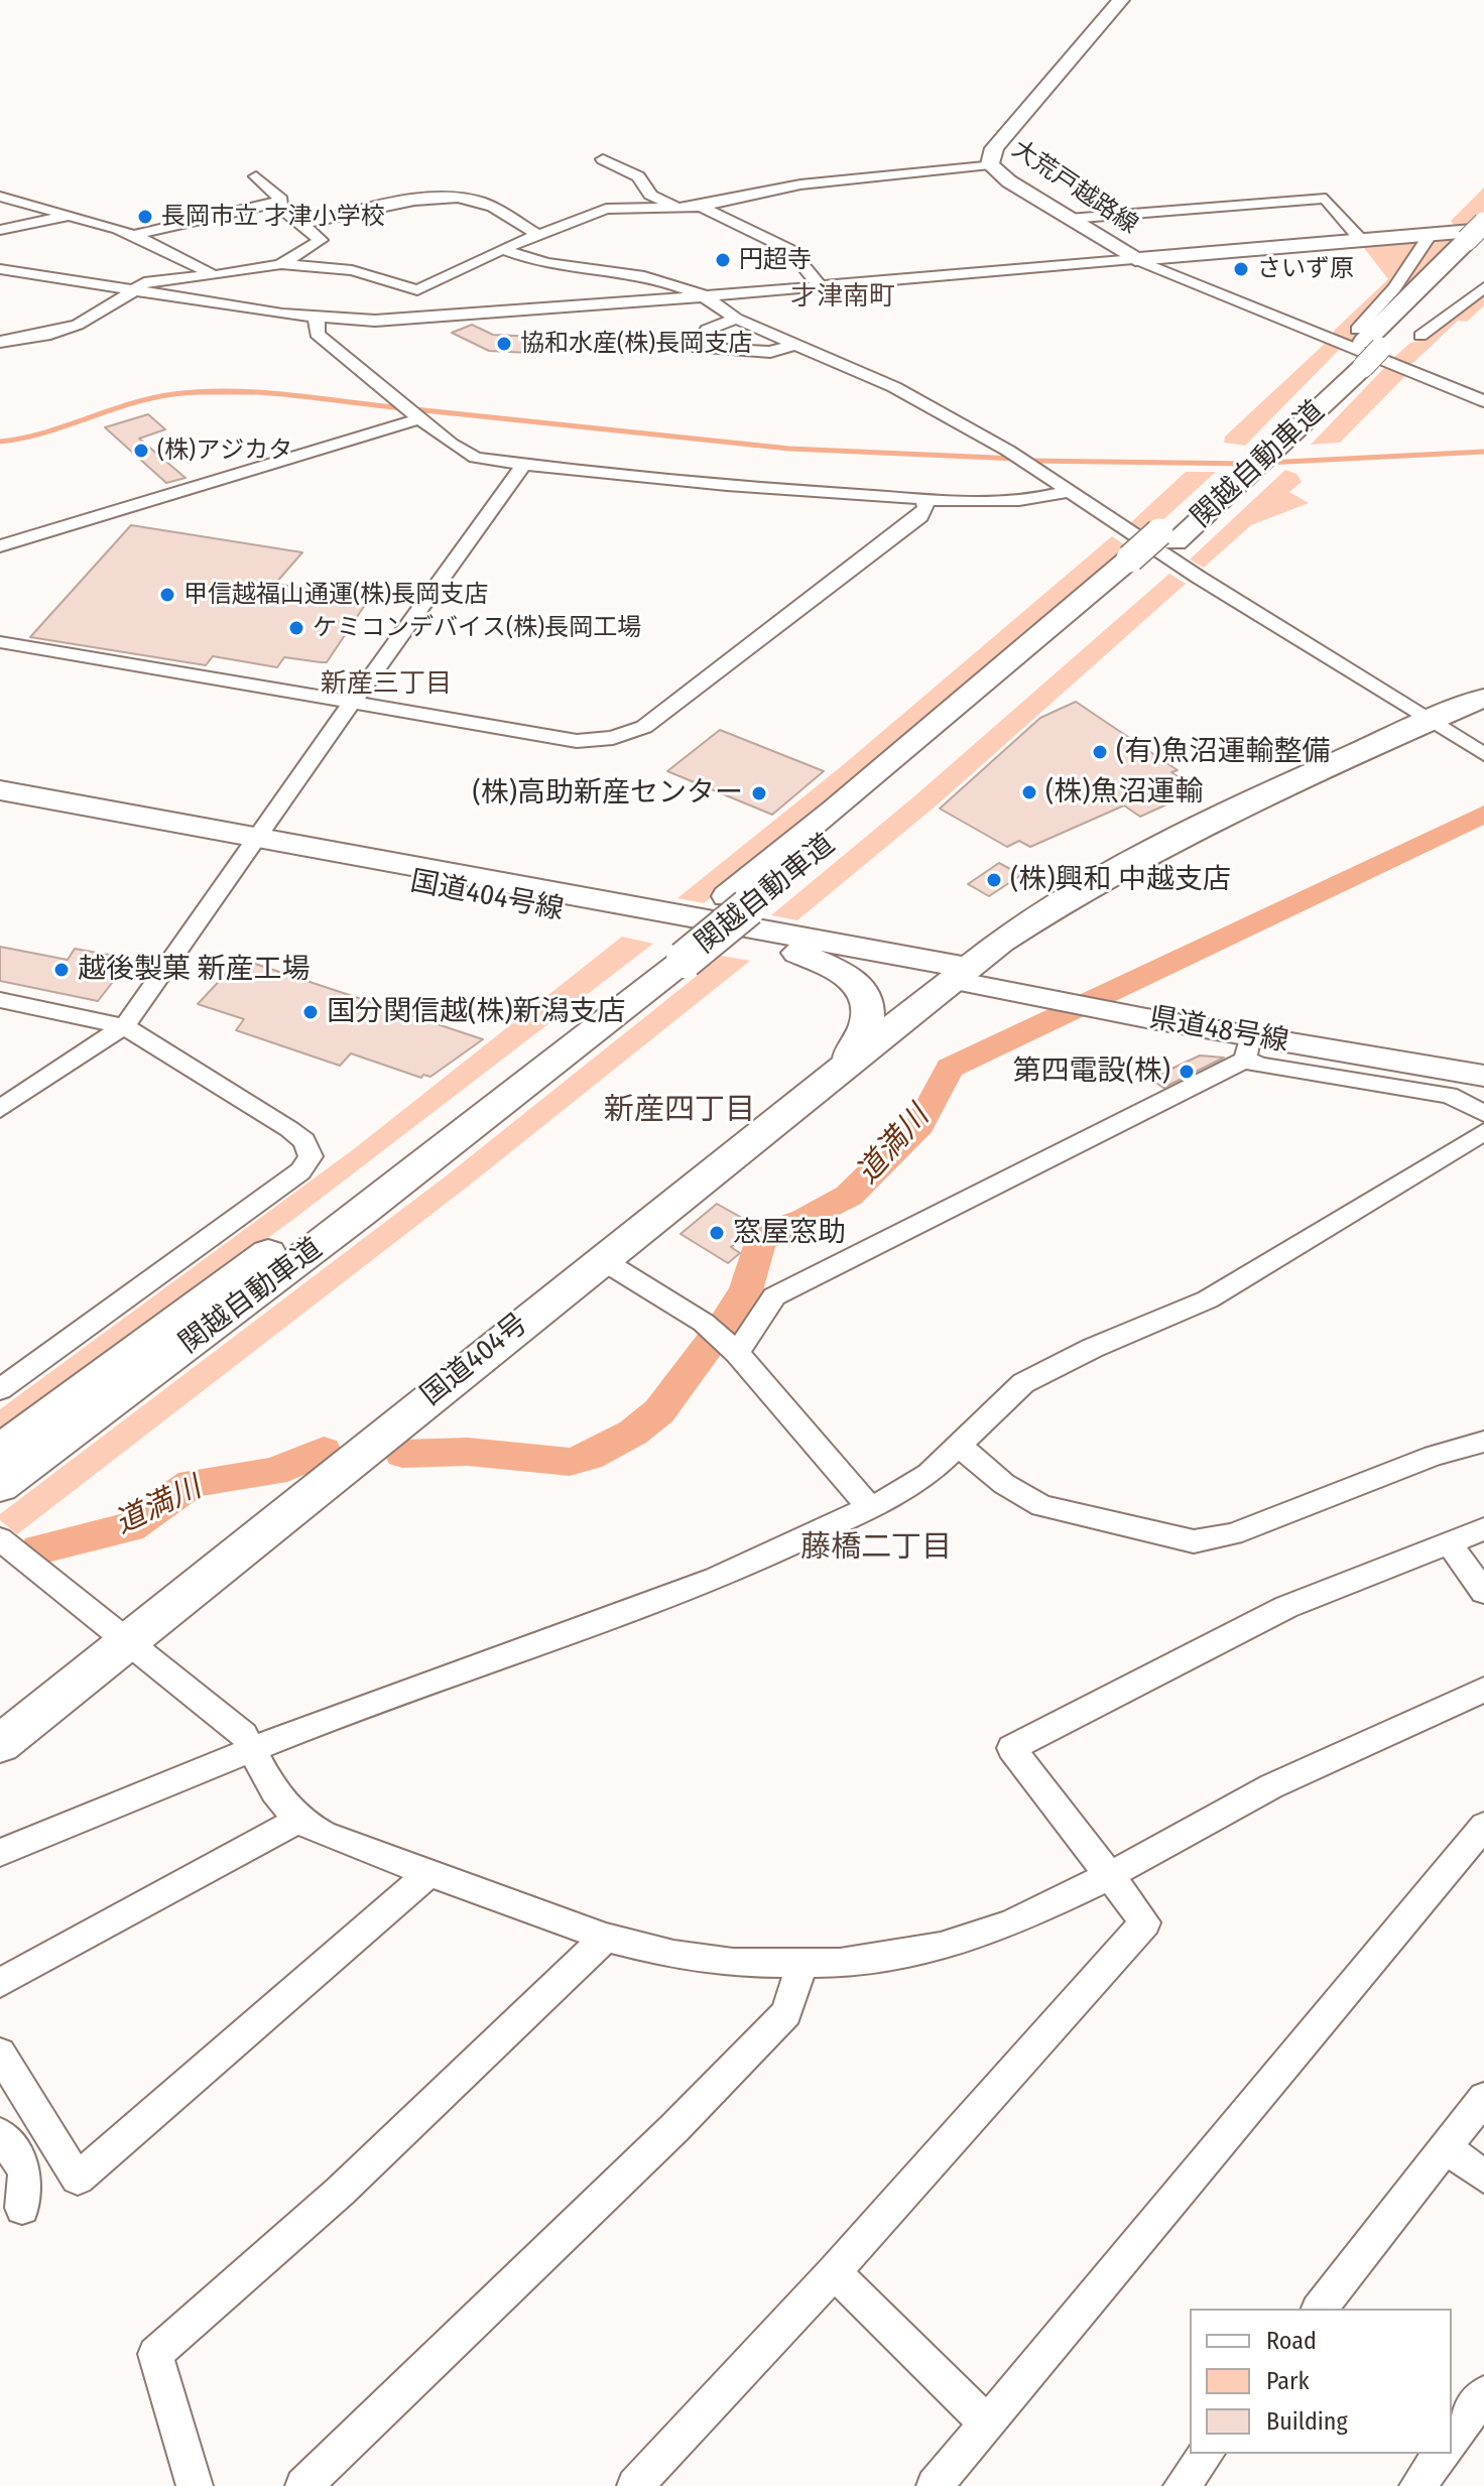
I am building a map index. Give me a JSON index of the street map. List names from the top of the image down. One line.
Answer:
{"streets":{"highway":["関越自動車道","国道404号線","国道404号"],"main road":["大荒戸越路線","県道48号線"]},"crossings":[["大荒戸越路線","関越自動車道"],["国道404号線","県道48号線"],["国道404号線","国道404号"],["県道48号線","国道404号"]],"districts":["才津南町","新産三丁目","新産四丁目","藤橋二丁目"],"water":["道満川"],"places":["長岡市立 才津小学校","円超寺","さいず原","協和水産(株)長岡支店","(株)アジカタ","甲信越福山通運(株)長岡支店","ケミコンデバイス(株)長岡工場","(有)魚沼運輸整備","(株)魚沼運輸","(株)高助新産センター","(株)興和 中越支店","越後製菓 新産工場","国分関信越(株)新潟支店","第四電設(株)","窓屋窓助"],"legend":["Road","Park","Building"]}
